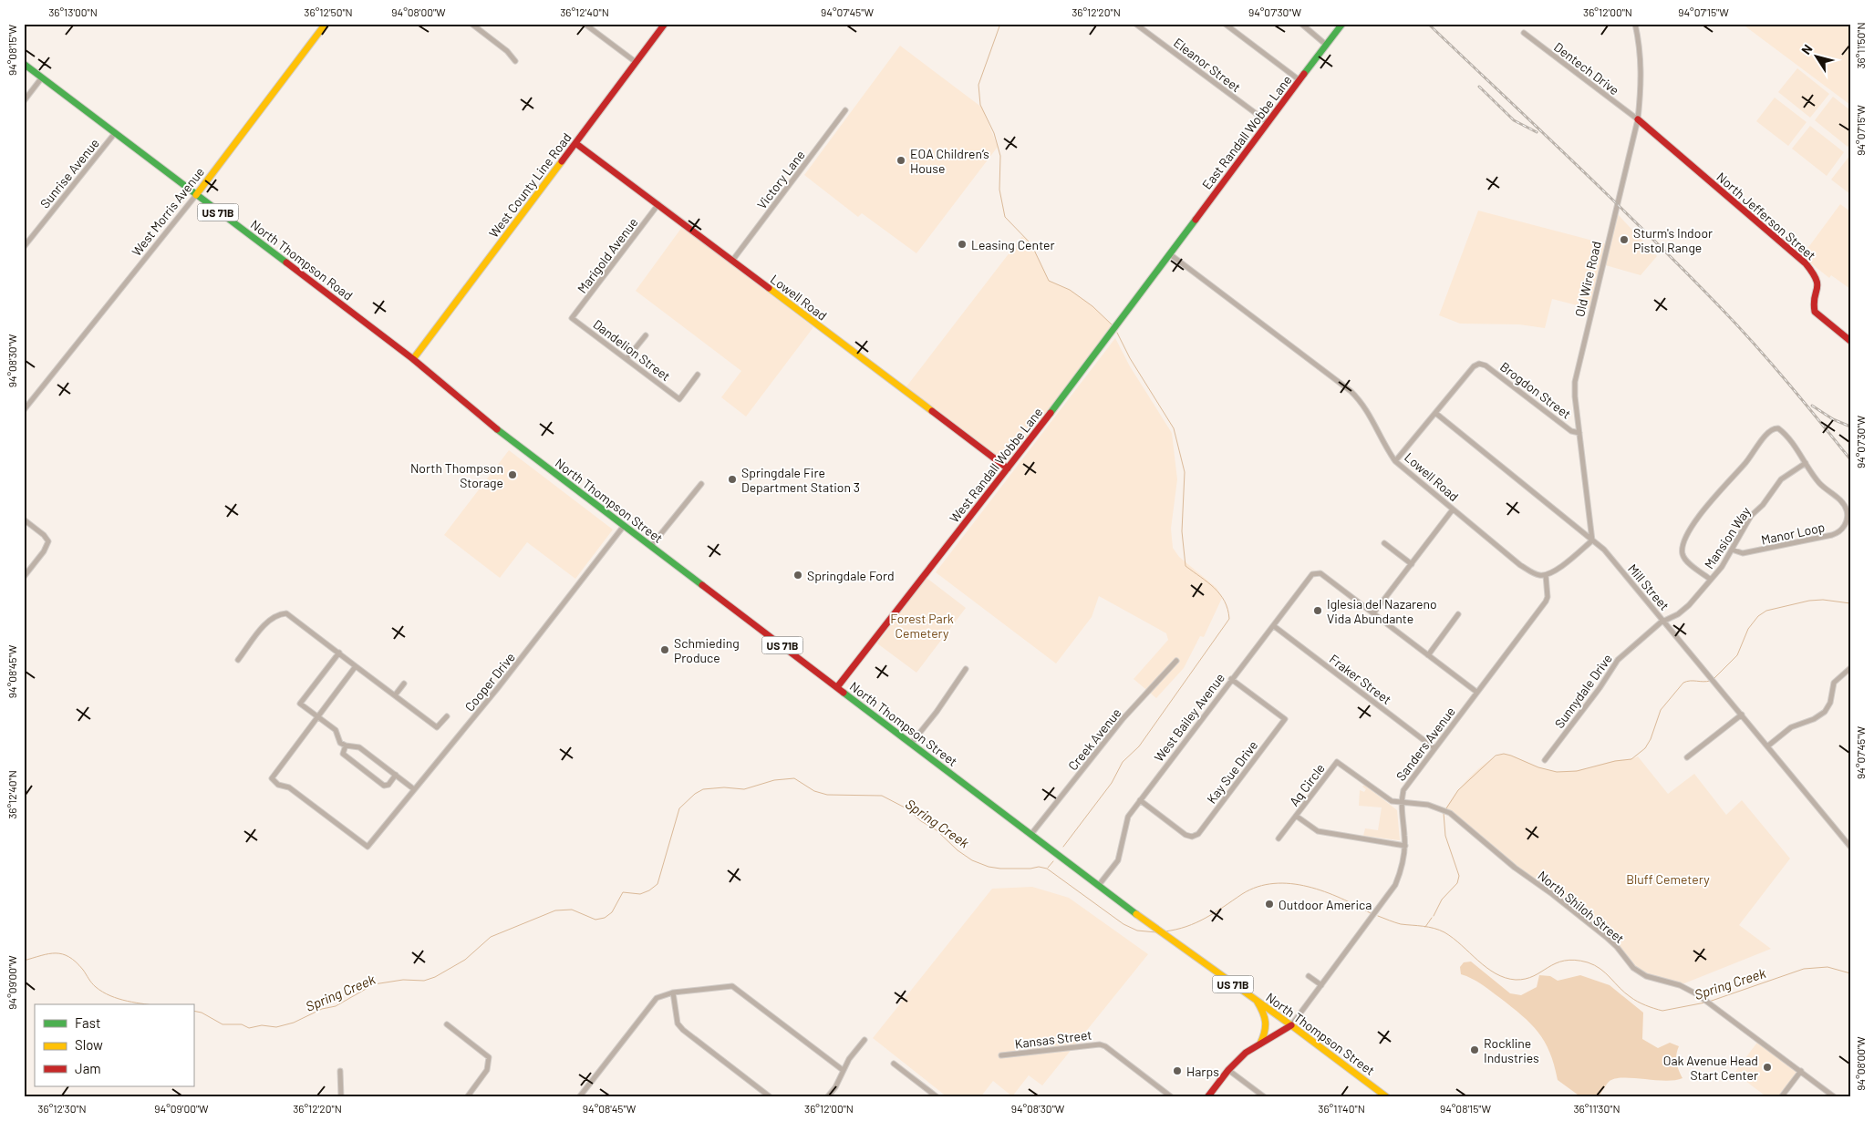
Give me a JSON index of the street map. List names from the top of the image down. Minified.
{"streets":{"street":["Eleanor Street","Dentech Drive","East Randall Wobbe Lane","Sunrise Avenue","Victory Lane","West County Line Road","West Morris Avenue","US 71B","North Jefferson Street","Marigold Avenue","North Thompson Road","Old Wire Road","Lowell Road","Dandelion Street","Brogdon Street","West Randall Wobbe Lane","North Thompson Street","Manor Loop","Mansion Way","Mill Street","Fraker Street","Cooper Drive","Sunnydale Drive","West Bailey Avenue","Creek Avenue","Sanders Avenue","Kay Sue Drive","Aq Circle","North Shiloh Street","Kansas Street"]},"crossings":[["Eleanor Street","East Randall Wobbe Lane"],["Dentech Drive","North Jefferson Street"],["Dentech Drive","Old Wire Road"],["East Randall Wobbe Lane","Lowell Road"],["East Randall Wobbe Lane","West Randall Wobbe Lane"],["Sunrise Avenue","North Thompson Road"],["Victory Lane","Lowell Road"],["West County Line Road","North Thompson Road"],["West County Line Road","Lowell Road"],["West County Line Road","North Thompson Street"],["West Morris Avenue","North Thompson Road"],["North Jefferson Street","Old Wire Road"],["Marigold Avenue","Lowell Road"],["Marigold Avenue","Dandelion Street"],["North Thompson Road","North Thompson Street"],["Old Wire Road","Brogdon Street"],["Old Wire Road","Mill Street"],["Lowell Road","West Randall Wobbe Lane"],["Lowell Road","Sanders Avenue"],["Brogdon Street","Mill Street"],["West Randall Wobbe Lane","North Thompson Street"],["North Thompson Street","Cooper Drive"],["North Thompson Street","West Bailey Avenue"],["North Thompson Street","Creek Avenue"],["North Thompson Street","Sanders Avenue"],["Manor Loop","Mansion Way"],["Mansion Way","Mill Street"],["Mansion Way","Sunnydale Drive"],["Mill Street","Sunnydale Drive"],["Fraker Street","West Bailey Avenue"],["Fraker Street","Sanders Avenue"],["West Bailey Avenue","Kay Sue Drive"],["Sanders Avenue","Aq Circle"],["Sanders Avenue","North Shiloh Street"],["Aq Circle","North Shiloh Street"]],"water":["Spring Creek"],"parks":["Forest Park Cemetery","Bluff Cemetery"],"places":["EOA Children’s House","Sturm's Indoor Pistol Range","Leasing Center","North Thompson Storage","Springdale Fire Department Station 3","Springdale Ford","Iglesia del Nazareno Vida Abundante","Schmieding Produce","Outdoor America","Rockline Industries","Oak Avenue Head Start Center","Harps"],"legend":["Fast","Slow","Jam"],"north":"top left","coordinates":["36°13'00\"N","36°12'50\"N","94°08'00\"W","36°12'40\"N","94°07'45\"W","36°12'20\"N","94°07'30\"W","36°12'00\"N","94°07'15\"W","36°11'50\"N","94°08'15\"W","94°08'30\"W","94°08'45\"W","94°09'00\"W","36°12'30\"N","36°11'40\"N","36°11'30\"N"]}
